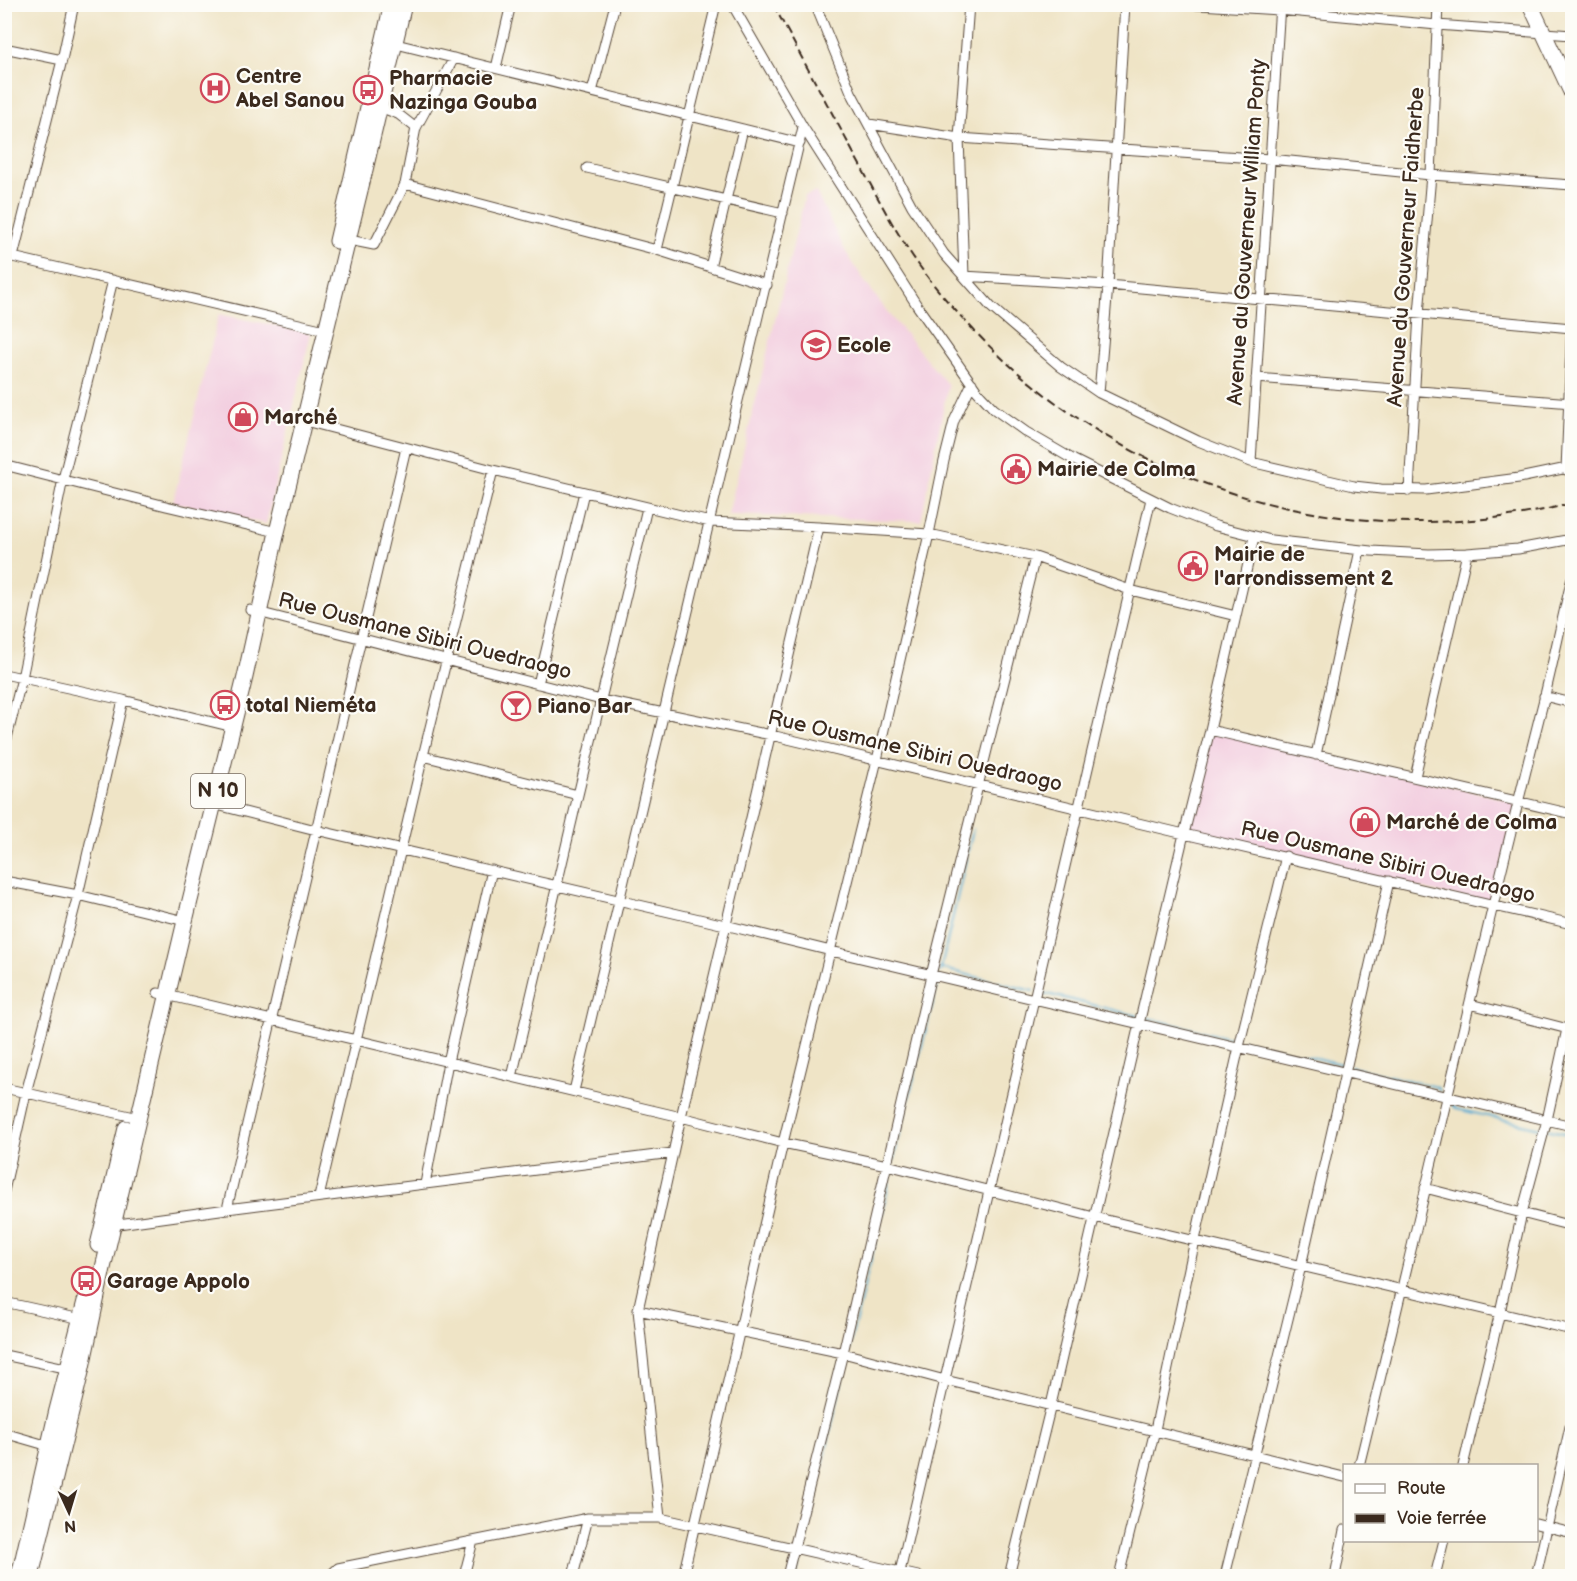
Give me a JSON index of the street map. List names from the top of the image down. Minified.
{"streets":{"main road":["N 10"],"street":["Avenue du Gouverneur William Ponty","Avenue du Gouverneur Faidherbe","Rue Ousmane Sibiri Ouedraogo"]},"crossings":[["Rue Ousmane Sibiri Ouedraogo","N 10"]],"places":{"hospital":["Centre Abel Sanou"],"bus stop":["Pharmacie Nazinga Gouba","total Nieméta","Garage Appolo"],"school or university":["Ecole"],"shop":["Marché","Marché de Colma"],"public building":["Mairie de Colma","Mairie de l'arrondissement 2"],"bar":["Piano Bar"]},"legend":["Route","Voie ferrée"],"north":"bottom"}
